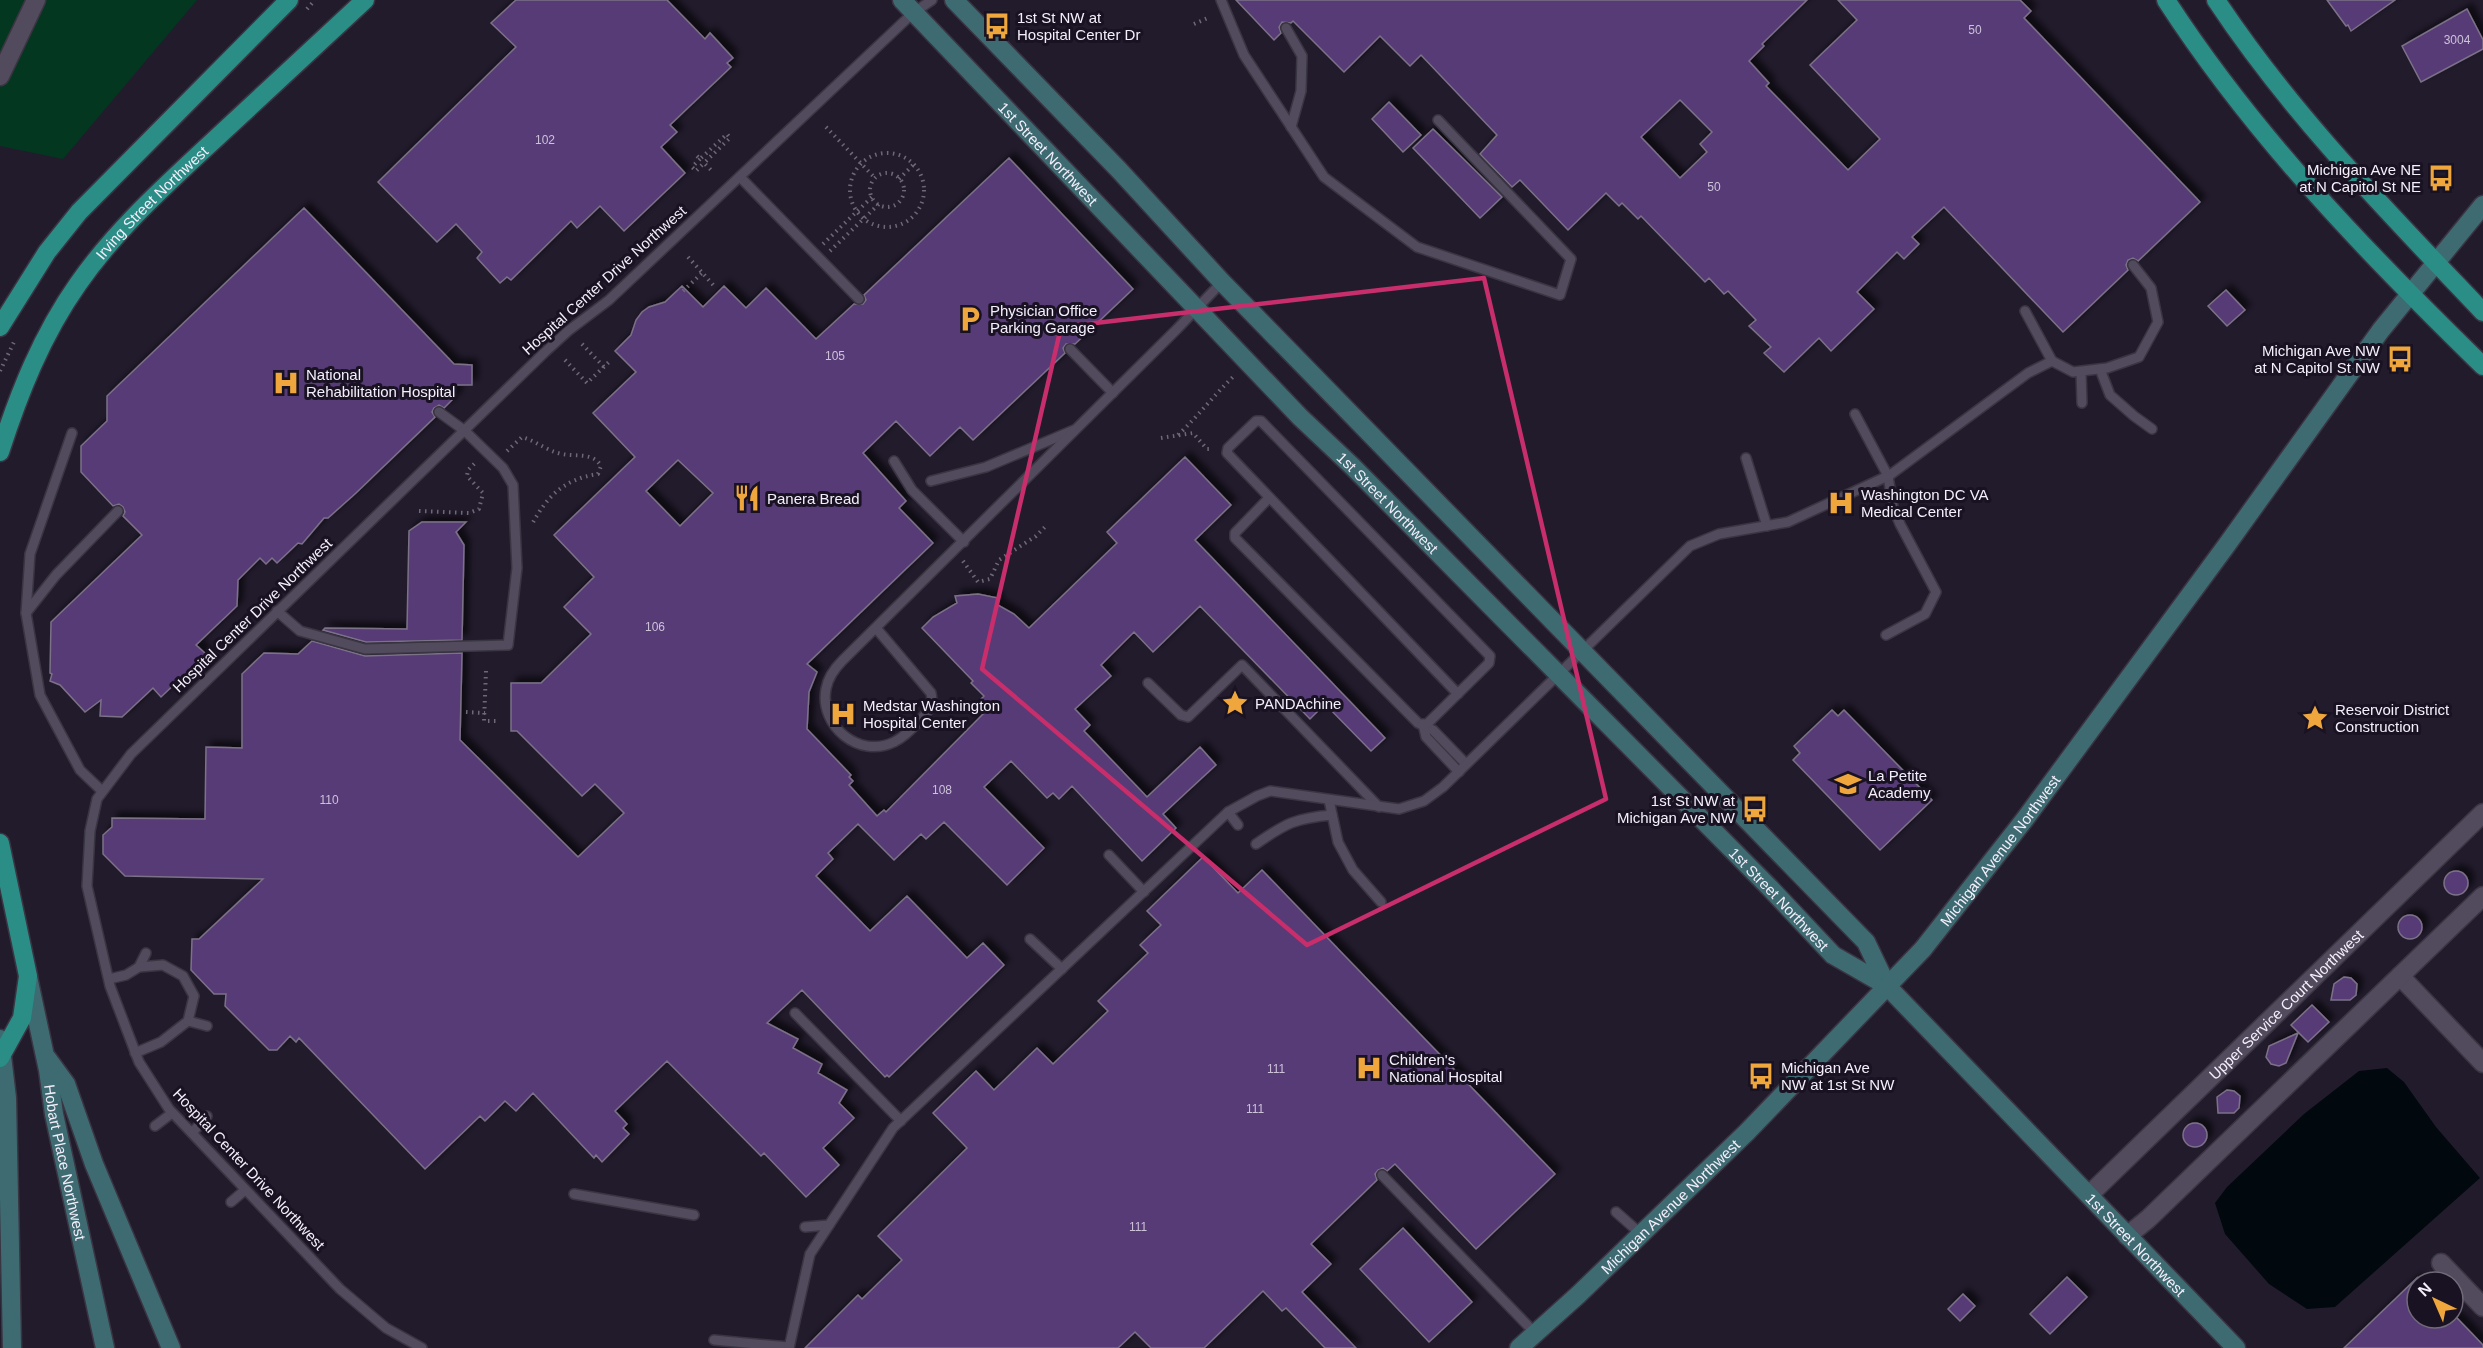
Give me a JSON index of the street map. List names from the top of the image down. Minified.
{"streets":{"main road":["Irving Street Northwest"],"street":["1st Street Northwest","Michigan Avenue Northwest","Upper Service Court Northwest","Hobart Place Northwest"],"lane":["Hospital Center Drive Northwest"]},"crossings":[["1st Street Northwest","Hospital Center Drive Northwest"],["1st Street Northwest","Michigan Avenue Northwest"],["1st Street Northwest","Upper Service Court Northwest"]],"places":{"bus stop":["1st St NW at Hospital Center Dr","Michigan Ave NE at N Capitol St NE","Michigan Ave NW at N Capitol St NW","1st St NW at Michigan Ave NW","Michigan Ave NW at 1st St NW"],"parking":["Physician Office Parking Garage"],"hospital":["National Rehabilitation Hospital","Washington DC VA Medical Center","Medstar Washington Hospital Center","Children's National Hospital"],"restaurant":["Panera Bread"],"place":["PANDAchine","Reservoir District Construction"],"school or university":["La Petite Academy"]},"house_numbers":["50","3004","102","50","105","106","108","110","111","111","111"],"north":"top left"}
